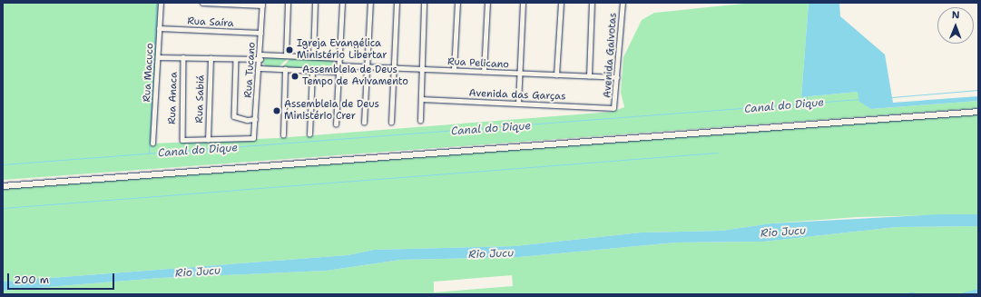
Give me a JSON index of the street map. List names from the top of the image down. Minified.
{"streets":{"street":["Rua Saíra","Avenida Gaivotas","Rua Pelicano","Rua Tucano","Rua Macuco","Avenida das Garças","Rua Anaca","Rua Sabiá"]},"crossings":[["Rua Saíra","Rua Tucano"],["Rua Saíra","Rua Macuco"],["Avenida Gaivotas","Rua Pelicano"],["Avenida Gaivotas","Avenida das Garças"],["Rua Tucano","Rua Anaca"],["Rua Tucano","Rua Sabiá"],["Rua Anaca","Rua Sabiá"]],"water":["Canal do Dique","Rio Jucu"],"places":["Igreja Evangélica Ministério Libertar","Assembleia de Deus Tempo de Avivamento","Assembleia de Deus Ministério Crer"],"scale_bar":"200 m","north":"top"}
